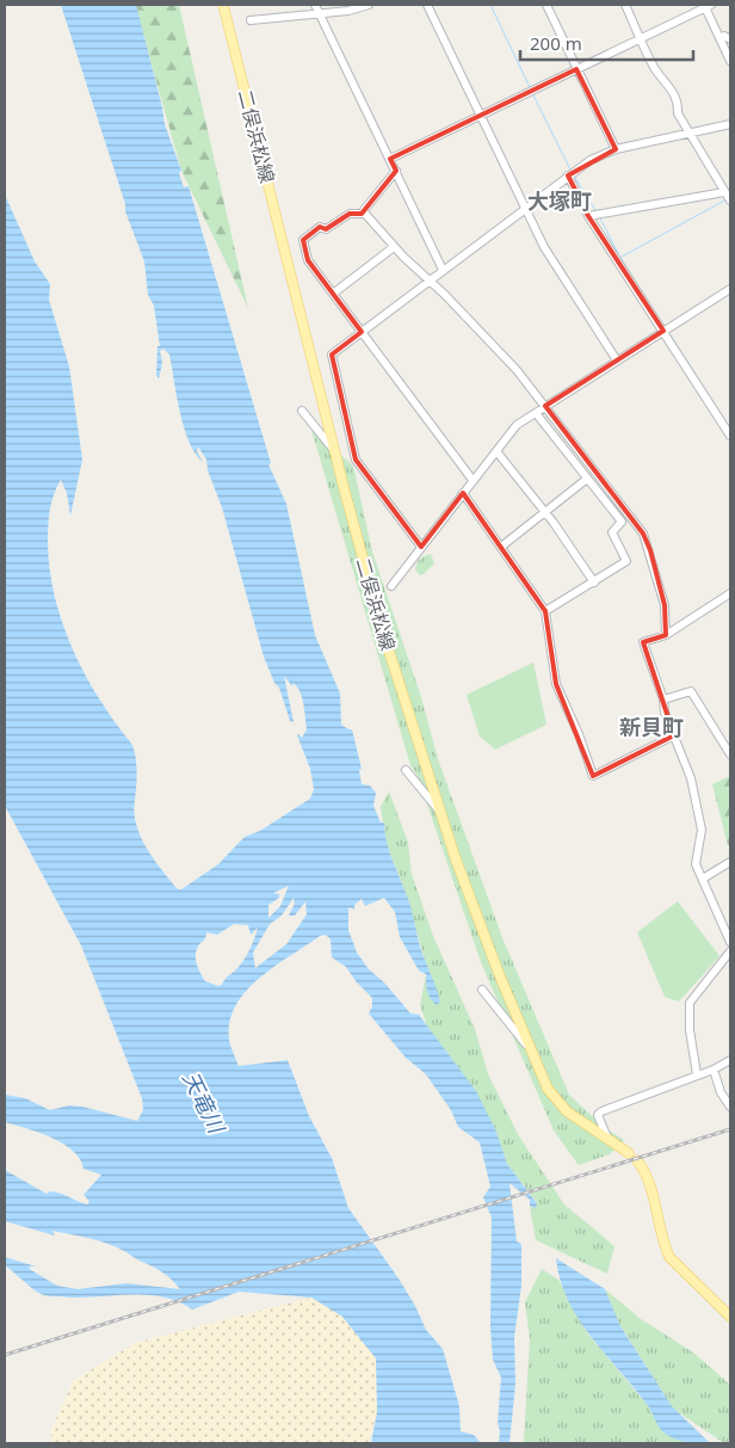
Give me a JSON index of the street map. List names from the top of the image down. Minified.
{"streets":{"main road":["二俣浜松線"]},"districts":["大塚町","新貝町"],"water":["天竜川"],"scale_bar":"200 m"}
